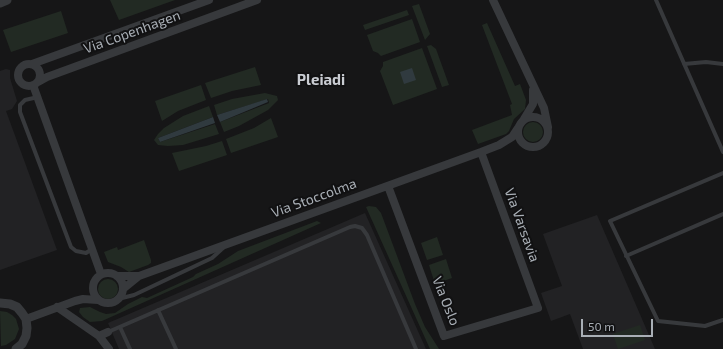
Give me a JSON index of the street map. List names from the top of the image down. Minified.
{"streets":{"street":["Via Copenhagen","Via Stoccolma","Via Varsavia","Via Oslo"]},"crossings":[["Via Stoccolma","Via Varsavia"],["Via Stoccolma","Via Oslo"],["Via Varsavia","Via Oslo"]],"districts":["Pleiadi"],"scale_bar":"50 m"}
